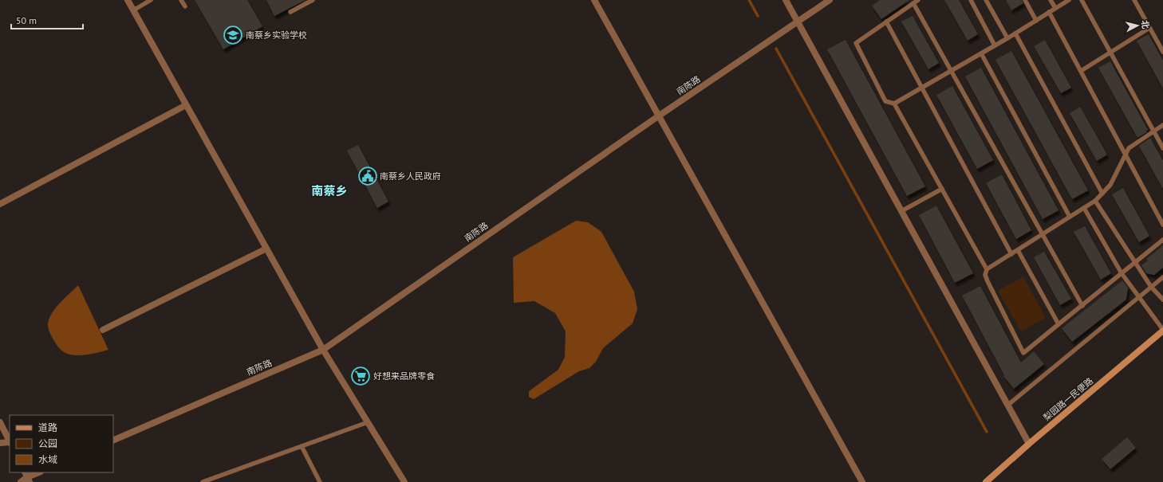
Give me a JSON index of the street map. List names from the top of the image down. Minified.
{"streets":{"main road":["梨园路一民便路"],"street":["南陈路"]},"districts":["南蔡乡"],"places":{"school or university":["南蔡乡实验学校"],"public building":["南蔡乡人民政府"],"supermarket":["好想来品牌零食"]},"legend":["道路","公园","水域"],"scale_bar":"50 m","north":"right"}
